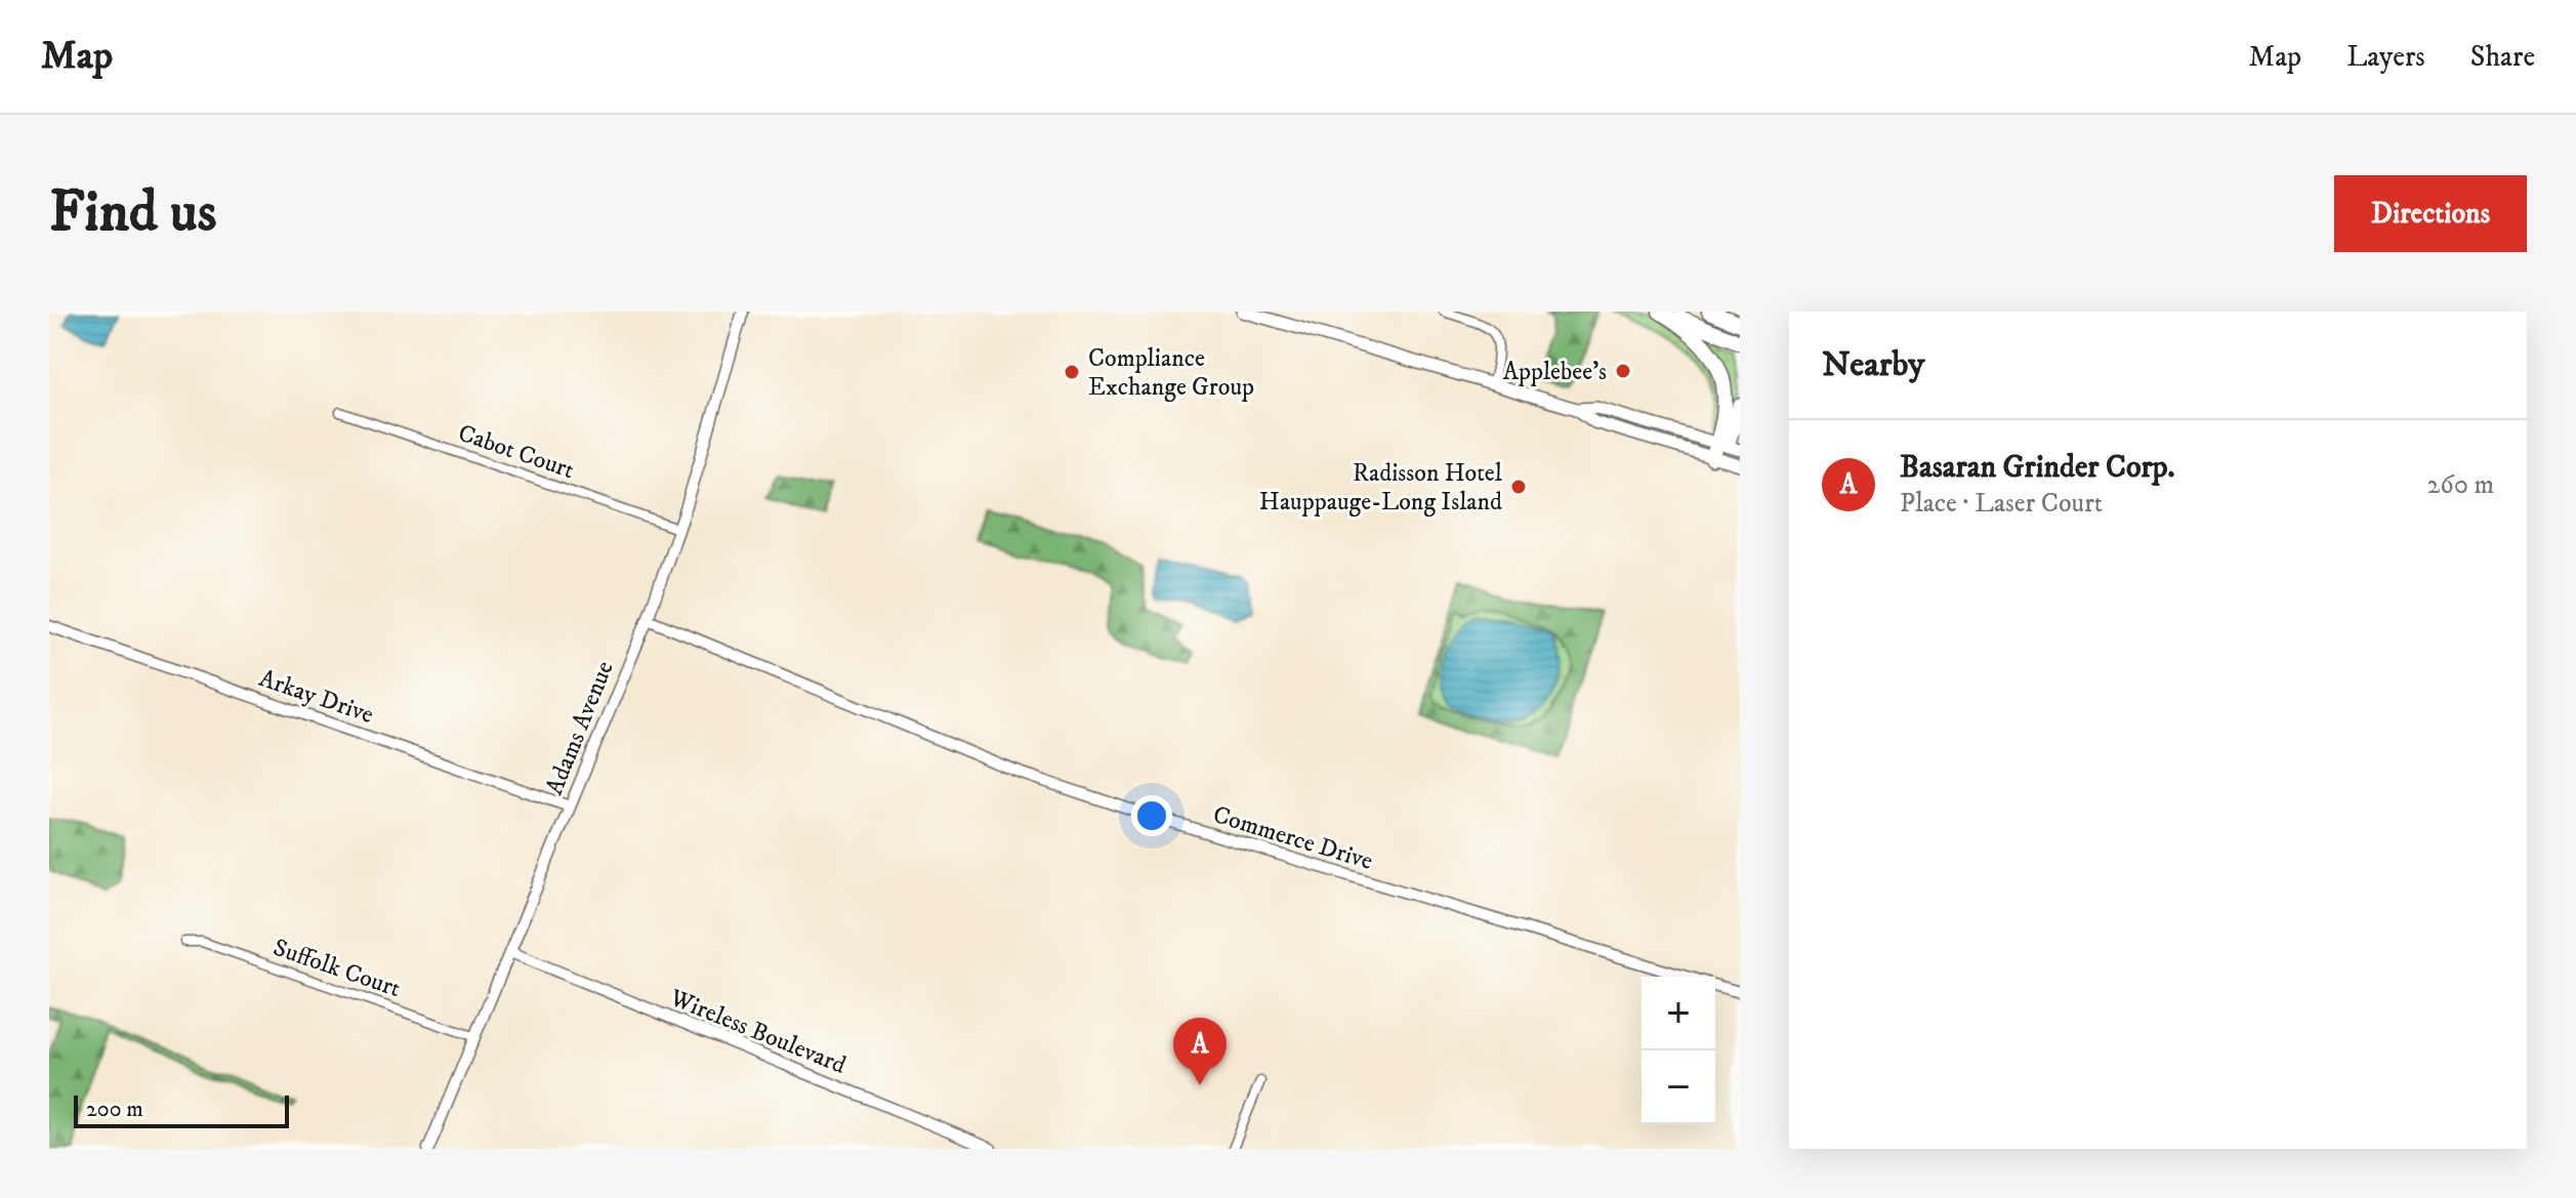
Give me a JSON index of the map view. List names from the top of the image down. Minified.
{"streets":{"street":["Cabot Court","Arkay Drive","Adams Avenue","Commerce Drive","Suffolk Court","Wireless Boulevard"]},"crossings":[["Cabot Court","Adams Avenue"],["Arkay Drive","Adams Avenue"],["Adams Avenue","Commerce Drive"],["Adams Avenue","Suffolk Court"],["Adams Avenue","Wireless Boulevard"]],"places":["Applebee's","Compliance Exchange Group","Radisson Hotel Hauppauge-Long Island"],"scale_bar":"200 m","page":{"header":"Map","nav":["Map","Layers","Share"],"buttons":"Directions","title":"Find us","heading":"Nearby","list":[{"mark":"A","name":"Basaran Grinder Corp.","note":"Place · Laser Court","value":"260 m"}],"map_buttons":["+","−"],"pins":"A","scale":"200 m"}}
